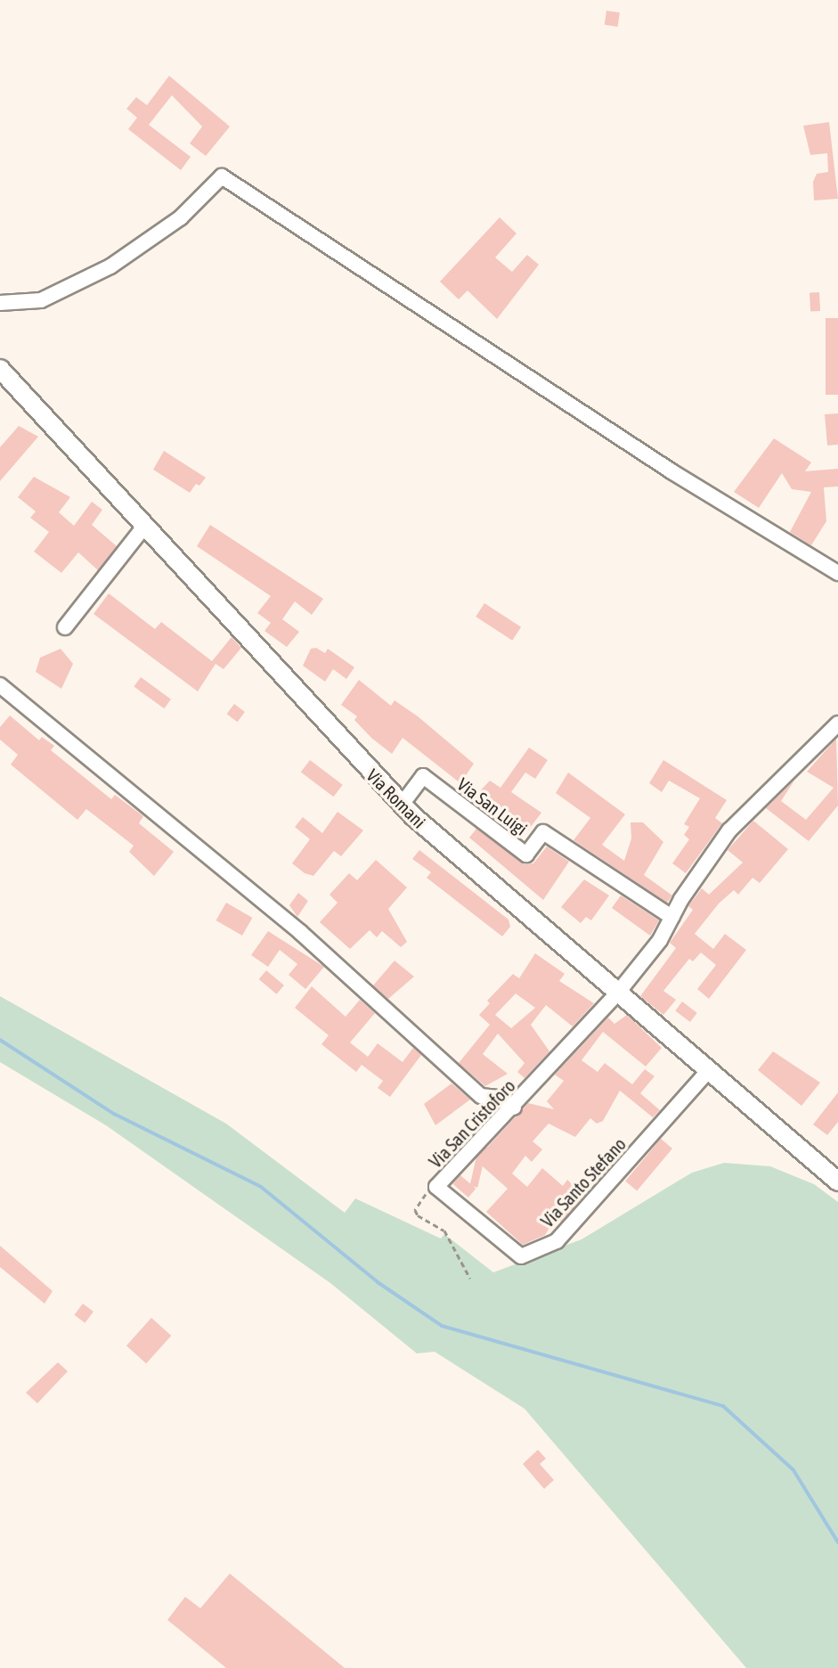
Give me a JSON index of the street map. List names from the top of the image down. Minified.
{"streets":{"street":["Via Romani","Via San Luigi","Via San Cristoforo","Via Santo Stefano"]},"crossings":[["Via Romani","Via San Luigi"],["Via Romani","Via San Cristoforo"],["Via Romani","Via Santo Stefano"],["Via San Luigi","Via San Cristoforo"],["Via San Cristoforo","Via Santo Stefano"]]}
